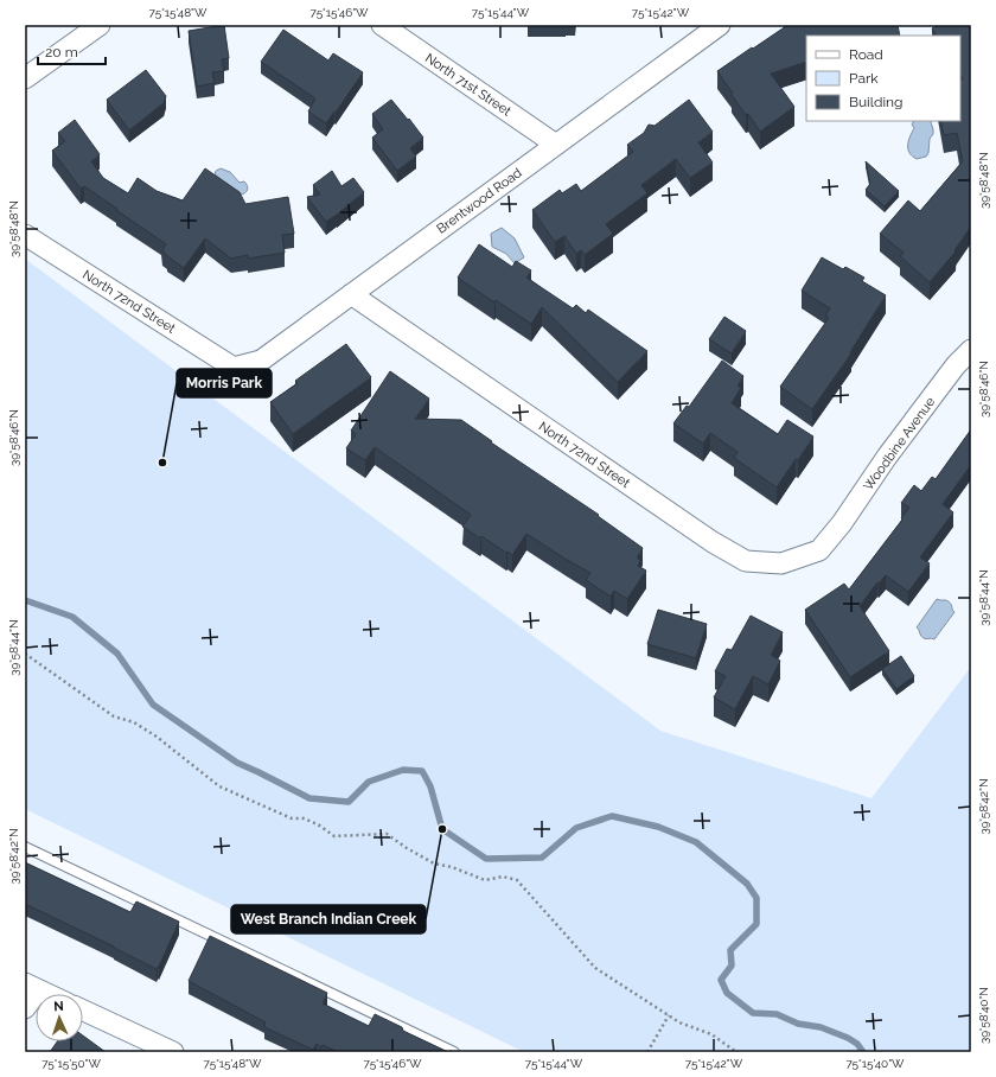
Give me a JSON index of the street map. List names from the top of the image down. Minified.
{"streets":{"street":["North 71st Street","Brentwood Road","North 72nd Street","Woodbine Avenue"]},"crossings":[["North 71st Street","Brentwood Road"],["Brentwood Road","North 72nd Street"],["North 72nd Street","Woodbine Avenue"]],"places":["Morris Park","West Branch Indian Creek"],"legend":["Road","Park","Building"],"scale_bar":"20 m","north":"top","coordinates":["75°15'48\"W","75°15'46\"W","75°15'44\"W","75°15'42\"W","39°58'48\"N","39°58'46\"N","39°58'44\"N","39°58'42\"N","39°58'40\"N","75°15'50\"W","75°15'40\"W"]}
